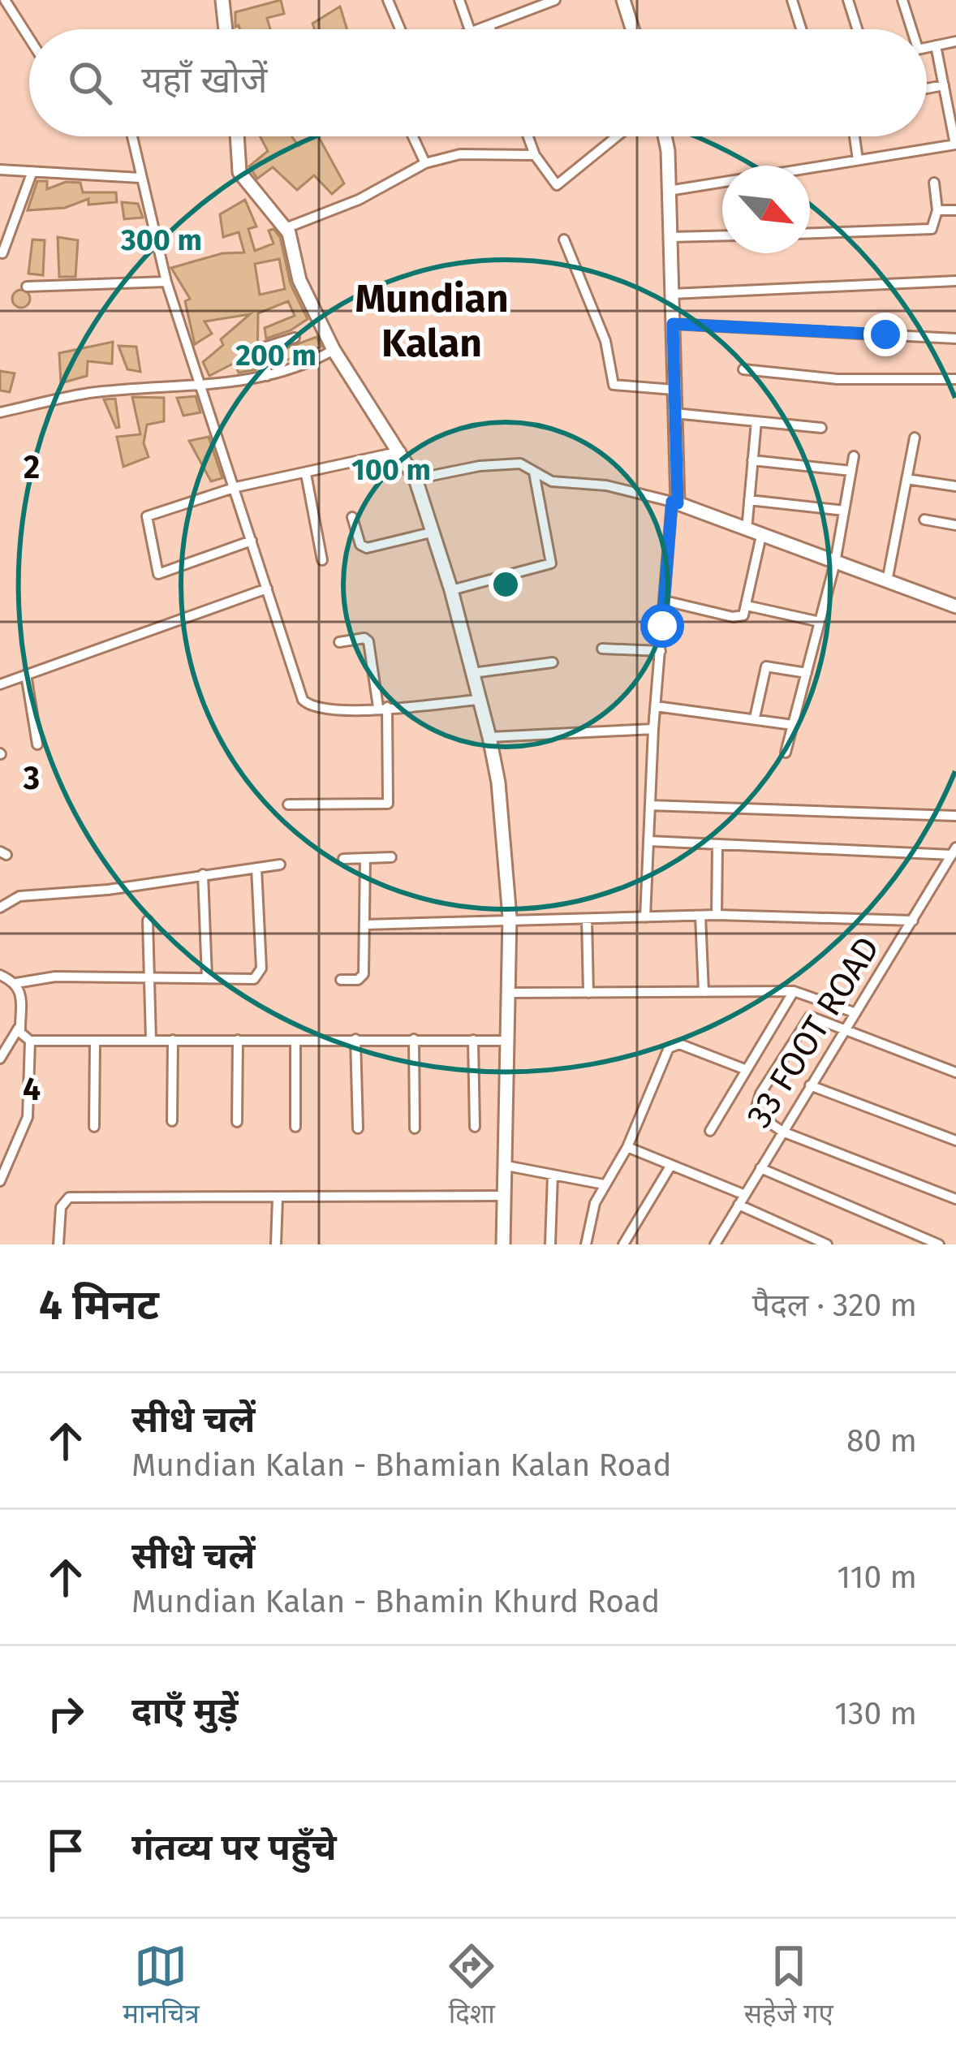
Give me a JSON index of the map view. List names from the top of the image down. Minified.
{"streets":{"street":["33 FOOT ROAD"]},"districts":["Mundian Kalan"],"north":"bottom right","page":{"search":"यहाँ खोजें","heading":["4 मिनट","पैदल · 320 m"],"list":[["सीधे चलें","Mundian Kalan - Bhamian Kalan Road","80 m"],["सीधे चलें","Mundian Kalan - Bhamin Khurd Road","110 m"],["दाएँ मुड़ें","130 m"],"गंतव्य पर पहुँचे"],"nav":["मानचित्र","दिशा","सहेजे गए"]},"grid":{"rows":["2","3","4"]},"rings":["300 m","200 m","100 m"]}
